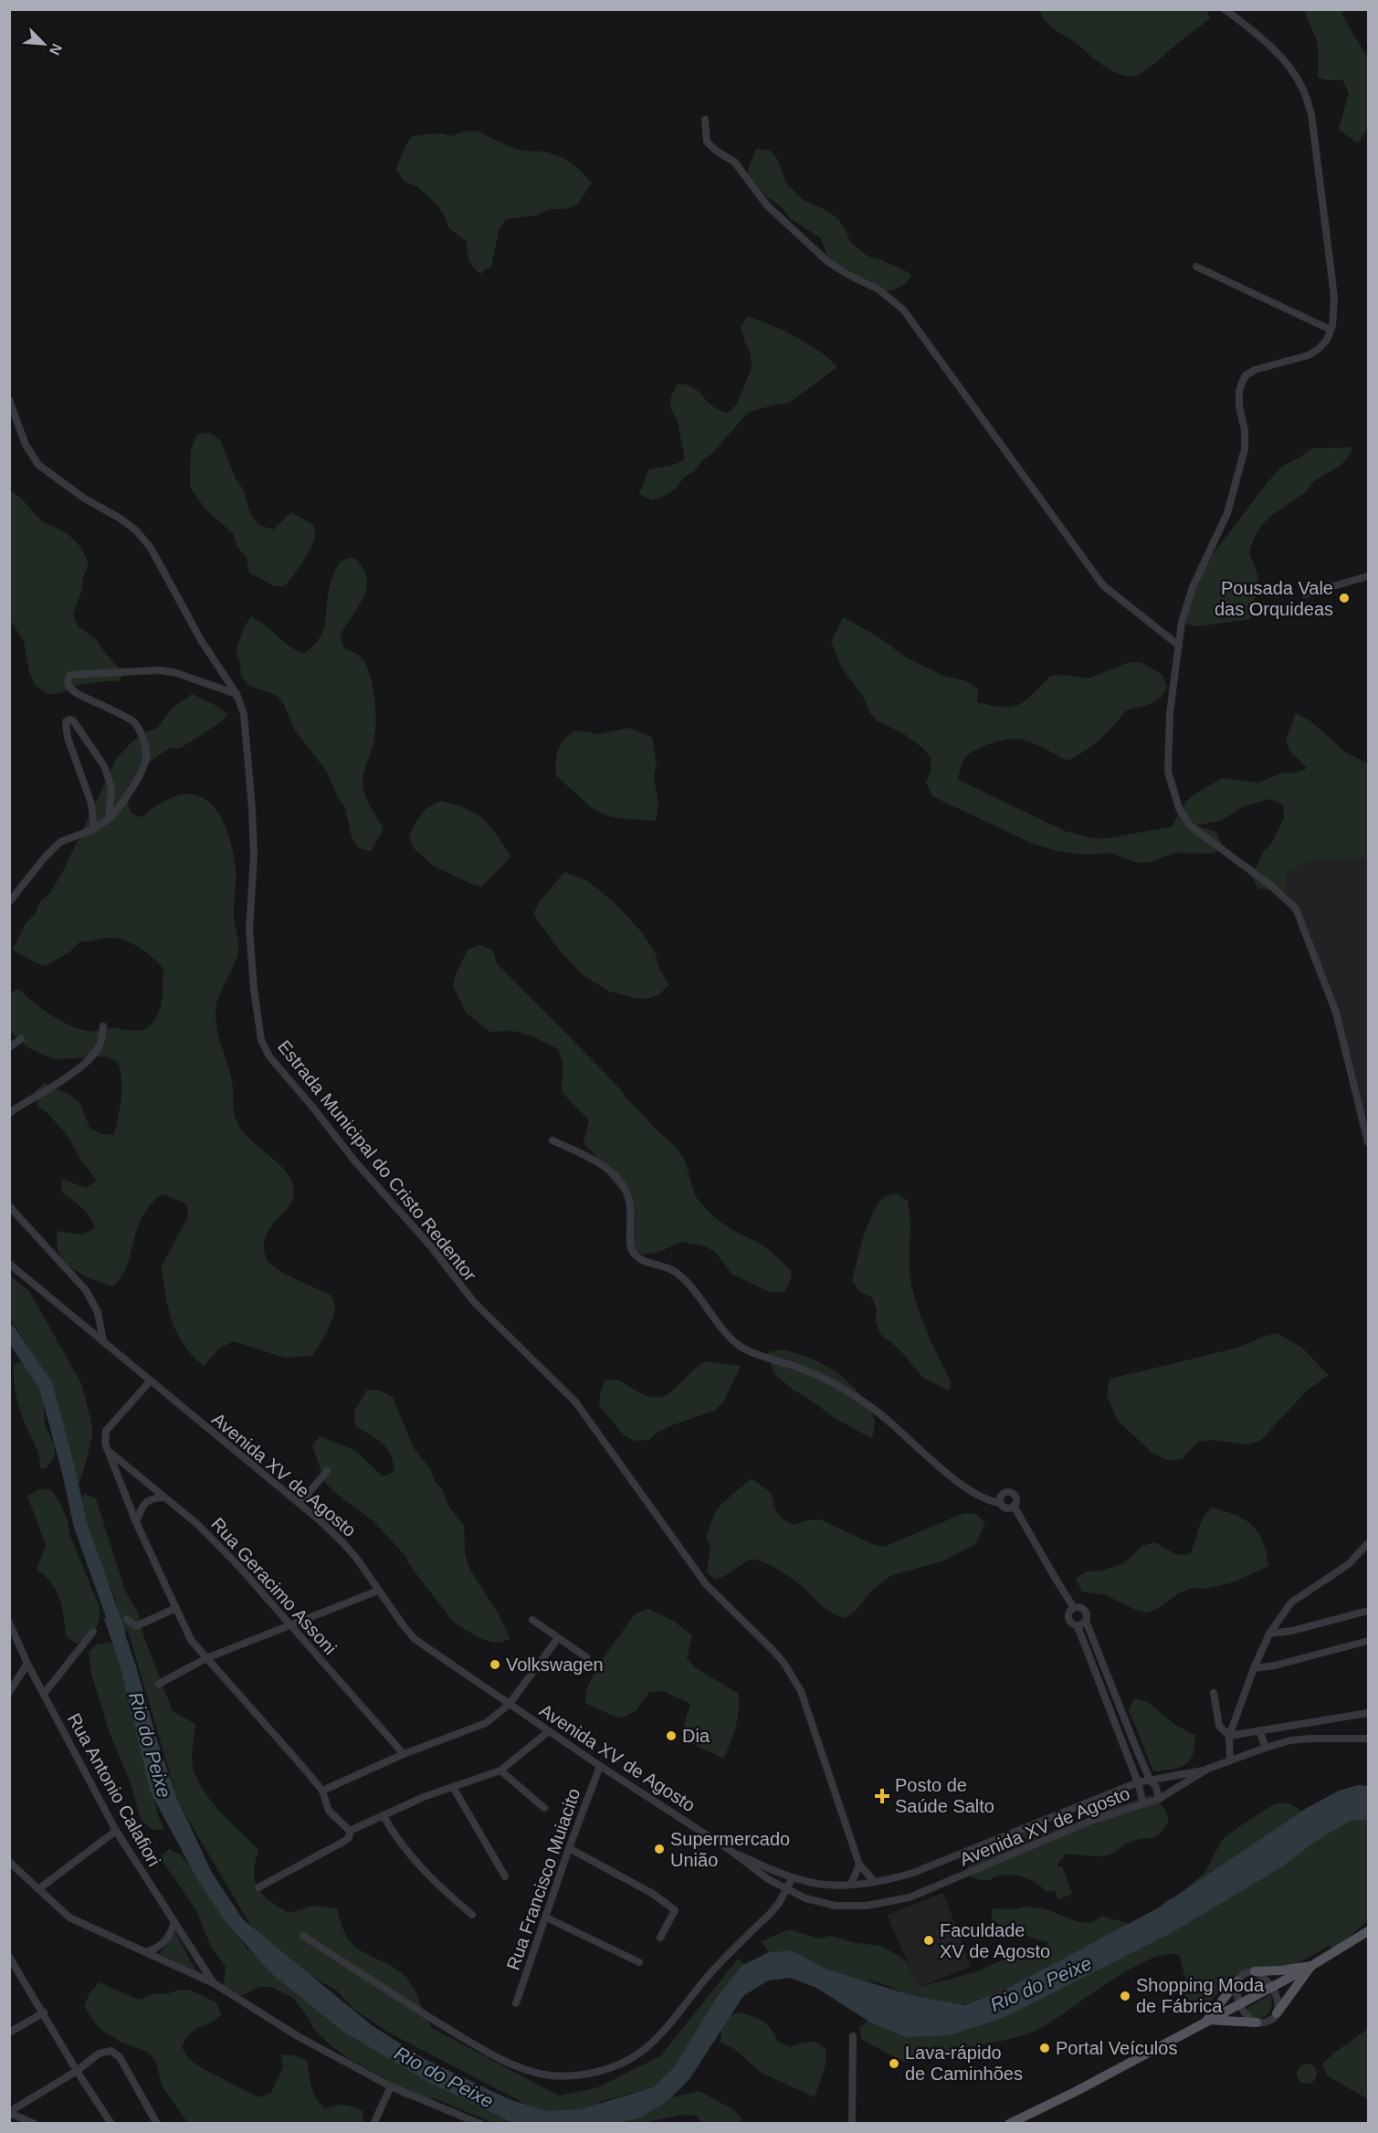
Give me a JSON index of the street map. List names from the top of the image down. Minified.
{"streets":{"street":["Estrada Municipal do Cristo Redentor","Avenida XV de Agosto","Rua Geracimo Assoni","Rua Antonio Calafiori","Rua Francisco Muiacito"]},"crossings":[["Avenida XV de Agosto","Rua Francisco Muiacito"]],"water":["Rio do Peixe"],"places":{"other":["Pousada Vale das Orquideas","Volkswagen","Dia","Supermercado União","Faculdade XV de Agosto","Shopping Moda de Fábrica","Portal Veículos","Lava-rápido de Caminhões"],"health":["Posto de Saúde Salto"]},"north":"bottom right"}
